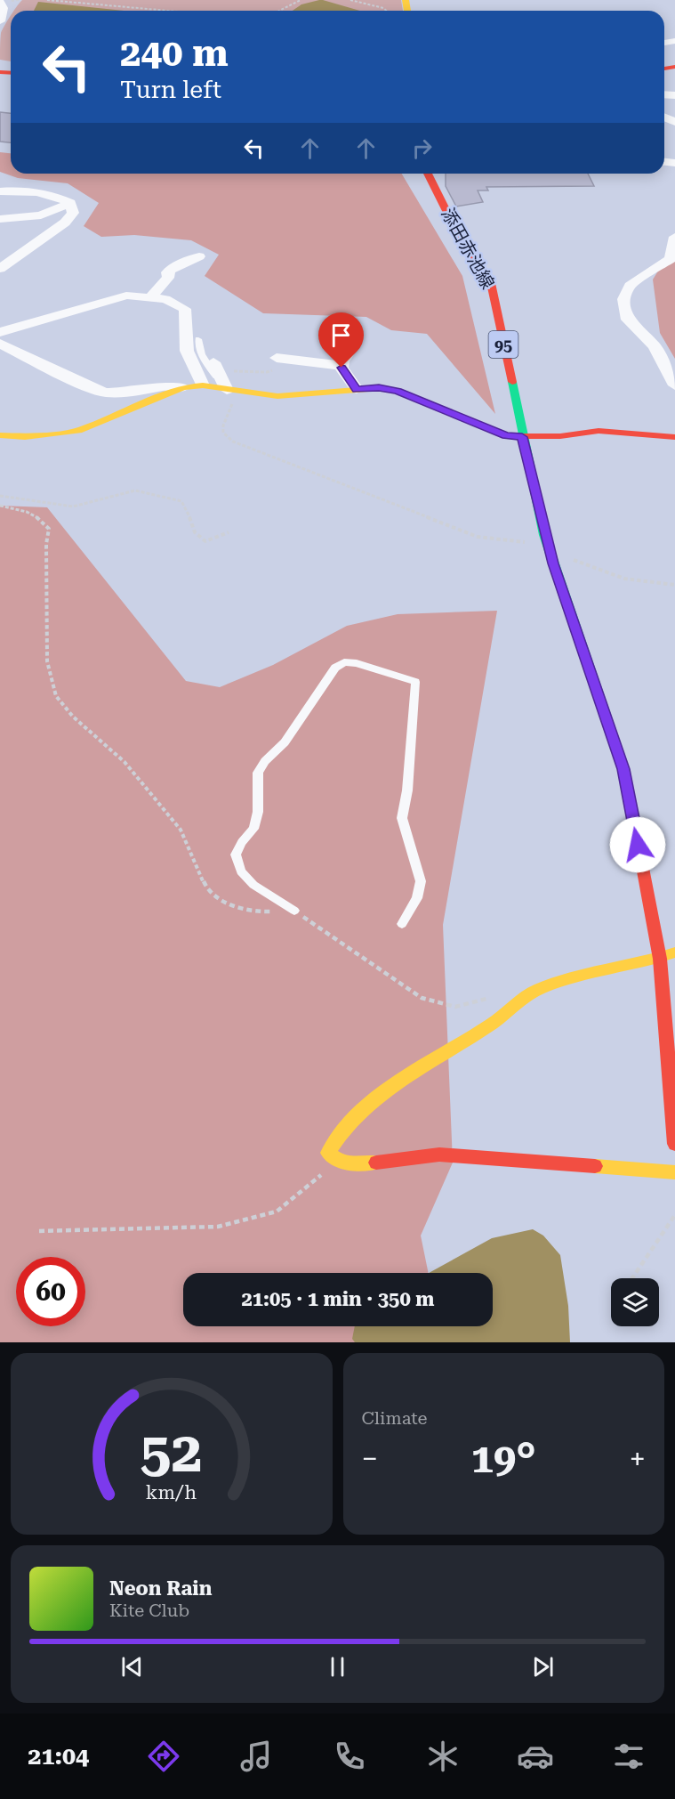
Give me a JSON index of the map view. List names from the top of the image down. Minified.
{"streets":{"main road":["添田赤池線","95"]},"page":{"turn":["240 m","Turn left"],"limit":"60","trip":"21:05 · 1 min · 350 m","tile":"Climate","heat":["−","19°","+"],"song":["Neon Rain","Kite Club"],"tabs":"21:04","gauge":["52","km/h"]}}
